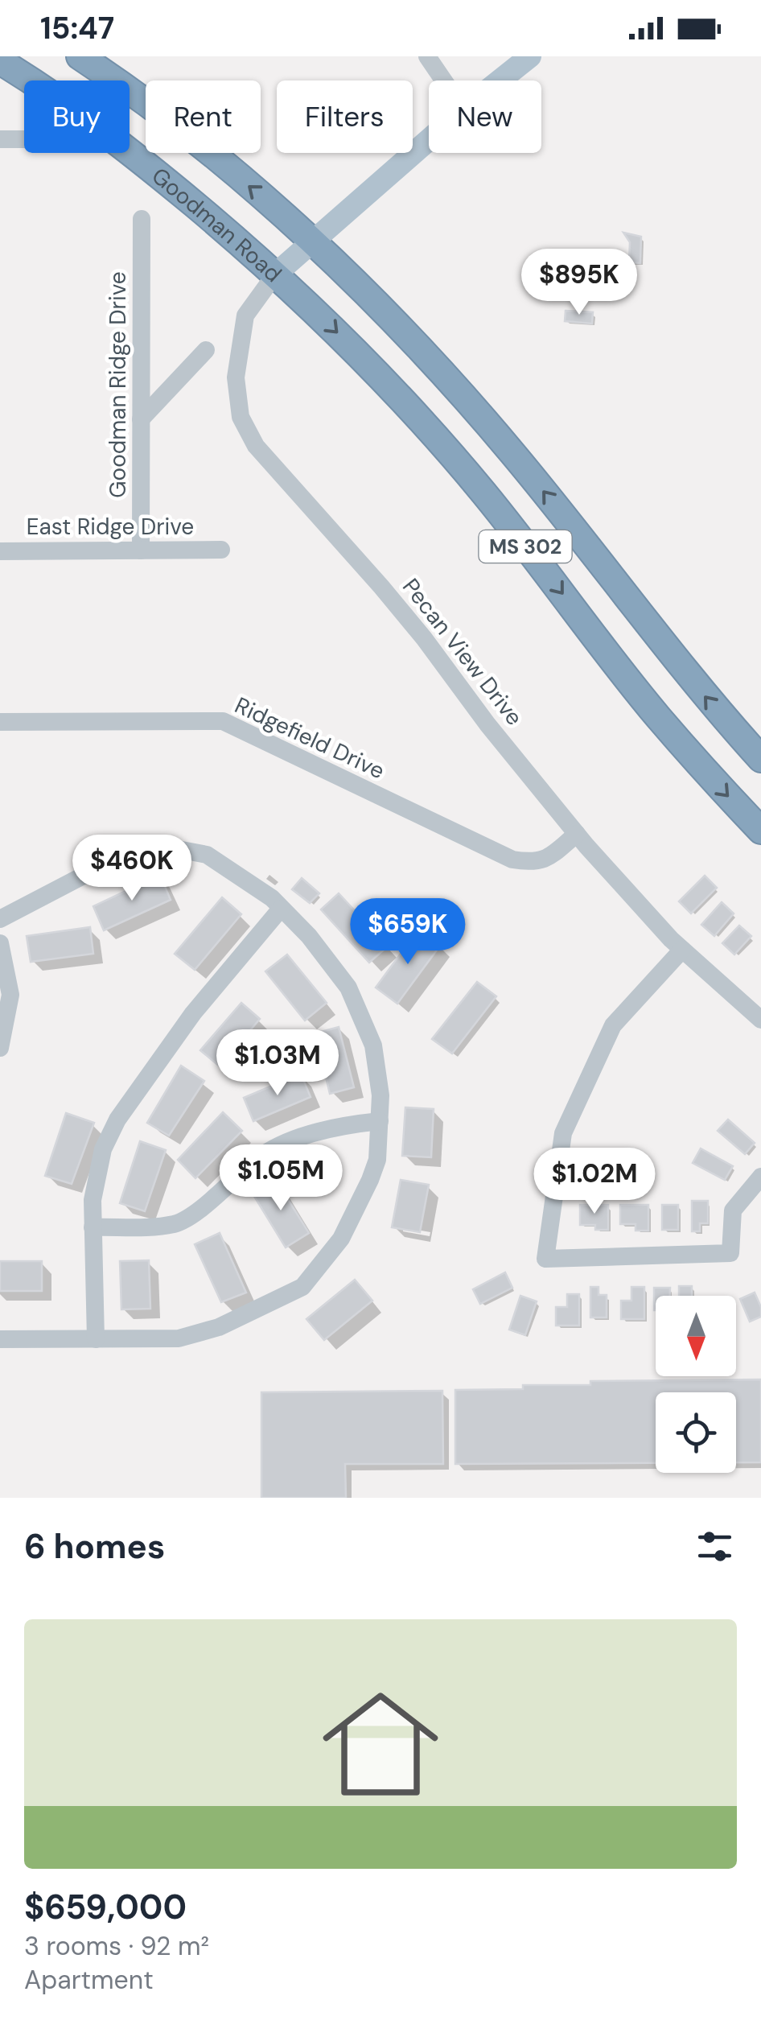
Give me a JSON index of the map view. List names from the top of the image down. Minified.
{"streets":{"highway":["Goodman Road","MS 302"],"street":["Goodman Ridge Drive","East Ridge Drive","Pecan View Drive","Ridgefield Drive"]},"crossings":[["Goodman Road","MS 302"],["Goodman Road","Pecan View Drive"],["Goodman Ridge Drive","East Ridge Drive"],["MS 302","Pecan View Drive"],["Pecan View Drive","Ridgefield Drive"]],"north":"bottom","page":{"status":"15:47","chip":["Buy","Rent","Filters","New"],"price":["$895K","$460K","$659K","$1.03M","$1.05M","$1.02M"],"heading":"6 homes","list":[{"name":"$659,000","note":"3 rooms · 92 m² · Apartment"}]}}
